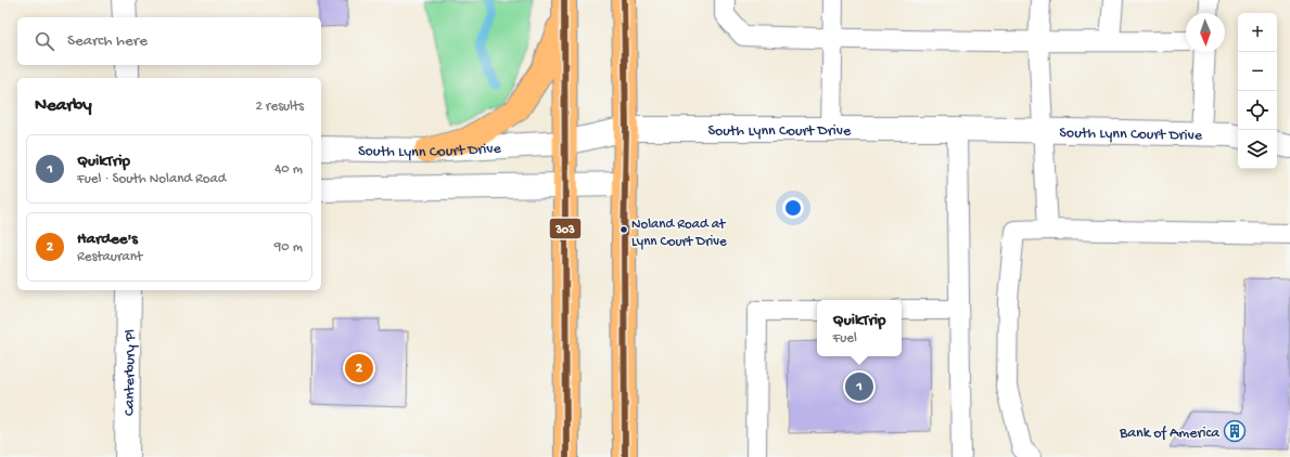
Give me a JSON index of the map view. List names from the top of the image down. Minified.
{"streets":{"street":["South Lynn Court Drive","Canterbury Pl"]},"places":{"other":["Noland Road at Lynn Court Drive"],"building":["Bank of America"]},"lines":["transit line 303"],"north":"bottom","page":{"map_buttons":["+","−"],"search":"Search here","heading":["Nearby","2 results"],"list":[{"mark":"1","name":"QuikTrip","note":"Fuel · South Noland Road","value":"40 m"},{"mark":"2","name":"Hardee's","note":"Restaurant","value":"90 m"}],"popup":["QuikTrip","Fuel"],"pins":["2","1"]}}
